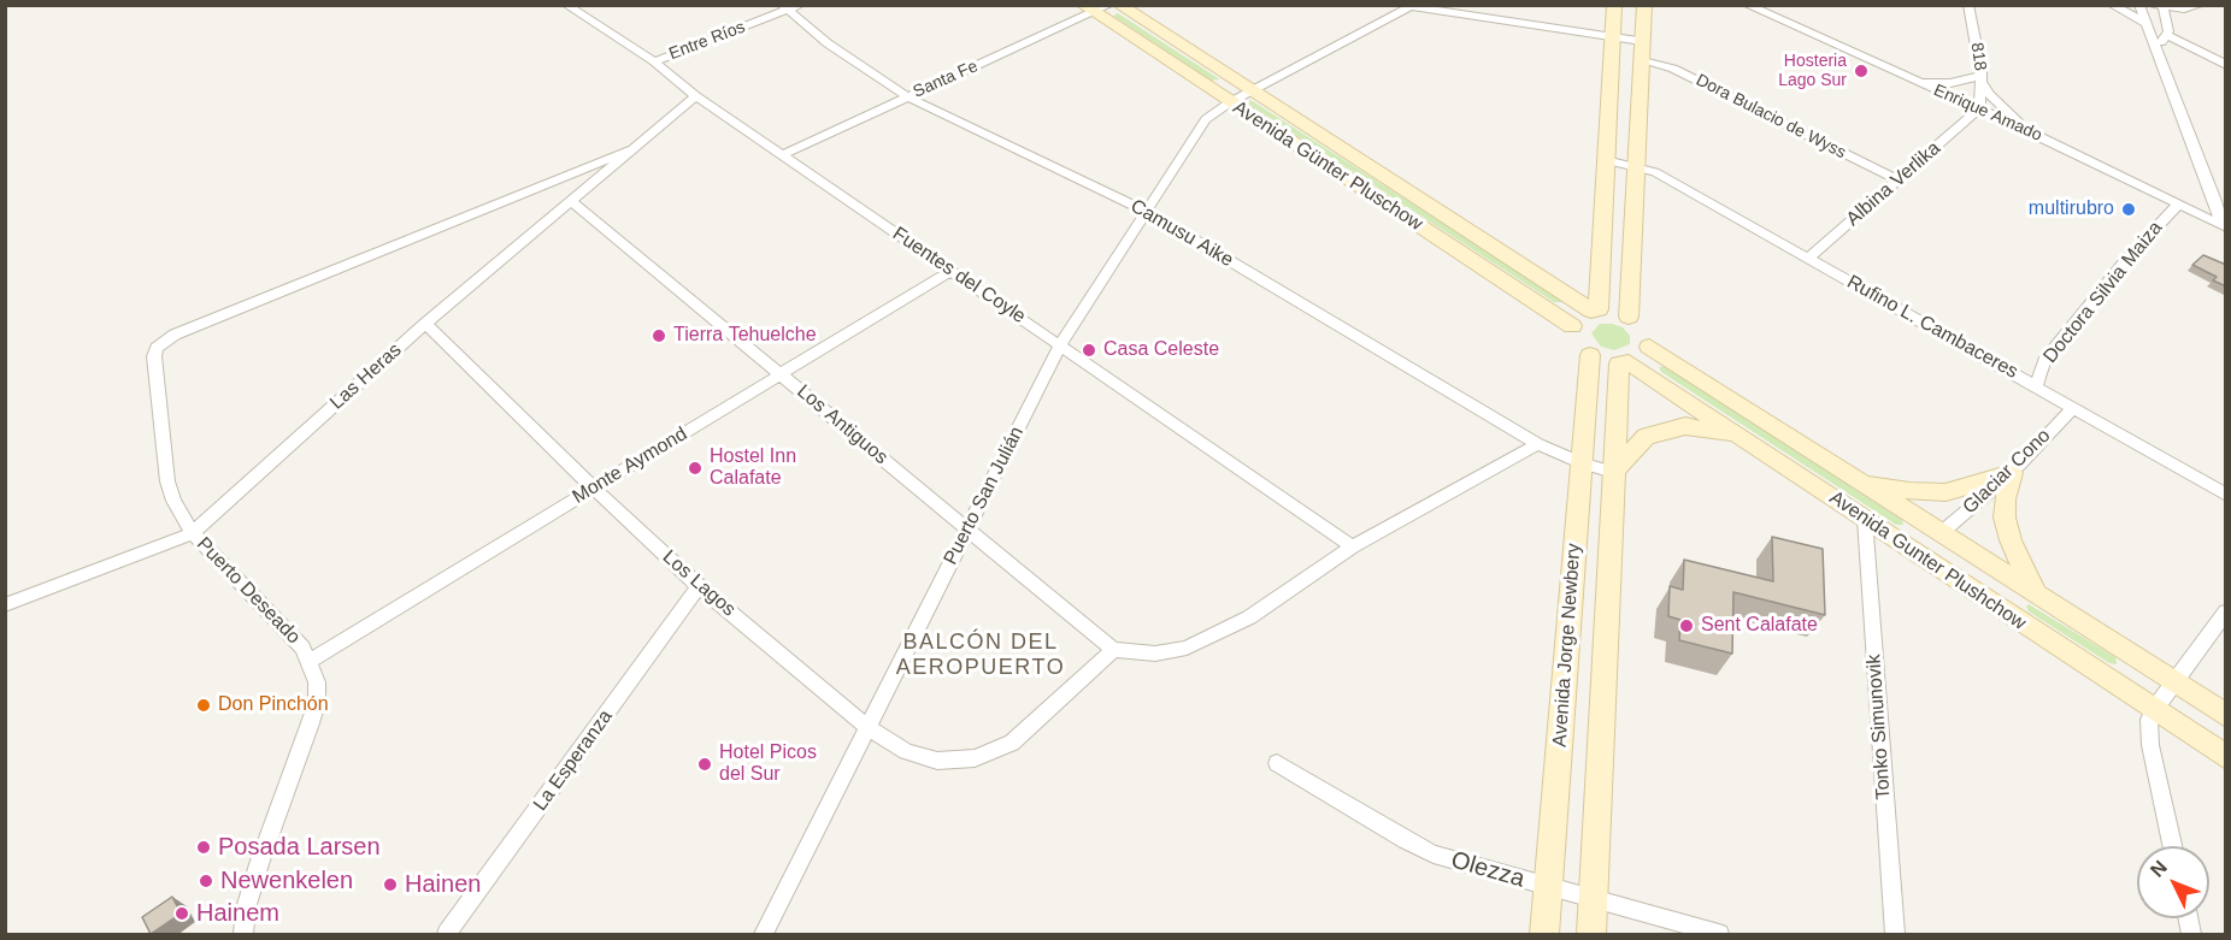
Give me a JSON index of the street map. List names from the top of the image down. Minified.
{"streets":{"street":["Entre Ríos","818","Santa Fe","Enrique Amado","Dora Bulacio de Wyss","Avenida Günter Pluschow","Albina Verlika","Camusu Aike","Fuentes del Coyle","Doctora Silvia Maiza","Rufino L. Cambaceres","Las Heras","Los Antiguos","Monte Aymond","Glaciar Cono","Puerto San Julián","Avenida Gunter Plushchow","Los Lagos","Puerto Deseado","Avenida Jorge Newbery","Tonko Simunovik","La Esperanza","Olezza"]},"crossings":[["Entre Ríos","Camusu Aike"],["Entre Ríos","Fuentes del Coyle"],["818","Enrique Amado"],["818","Albina Verlika"],["Santa Fe","Avenida Günter Pluschow"],["Santa Fe","Camusu Aike"],["Santa Fe","Fuentes del Coyle"],["Enrique Amado","Albina Verlika"],["Enrique Amado","Doctora Silvia Maiza"],["Dora Bulacio de Wyss","Albina Verlika"],["Avenida Günter Pluschow","Puerto San Julián"],["Avenida Günter Pluschow","Avenida Gunter Plushchow"],["Avenida Günter Pluschow","Avenida Jorge Newbery"],["Albina Verlika","Rufino L. Cambaceres"],["Camusu Aike","Puerto San Julián"],["Camusu Aike","Avenida Jorge Newbery"],["Fuentes del Coyle","Las Heras"],["Fuentes del Coyle","Monte Aymond"],["Fuentes del Coyle","Puerto San Julián"],["Doctora Silvia Maiza","Rufino L. Cambaceres"],["Rufino L. Cambaceres","Glaciar Cono"],["Las Heras","Los Antiguos"],["Las Heras","Los Lagos"],["Las Heras","Puerto Deseado"],["Los Antiguos","Monte Aymond"],["Los Antiguos","Puerto San Julián"],["Los Antiguos","Los Lagos"],["Monte Aymond","Los Lagos"],["Monte Aymond","Puerto Deseado"],["Glaciar Cono","Avenida Gunter Plushchow"],["Puerto San Julián","Los Lagos"],["Avenida Gunter Plushchow","Avenida Jorge Newbery"],["Avenida Gunter Plushchow","Tonko Simunovik"],["Los Lagos","La Esperanza"],["Avenida Jorge Newbery","Olezza"]],"districts":["BALCÓN DEL AEROPUERTO"],"places":["Hosteria Lago Sur","multirubro","Tierra Tehuelche","Casa Celeste","Hostel Inn Calafate","Sent Calafate","Don Pinchón","Hotel Picos del Sur","Posada Larsen","Newenkelen","Hainen","Hainem"],"north":"top left"}
